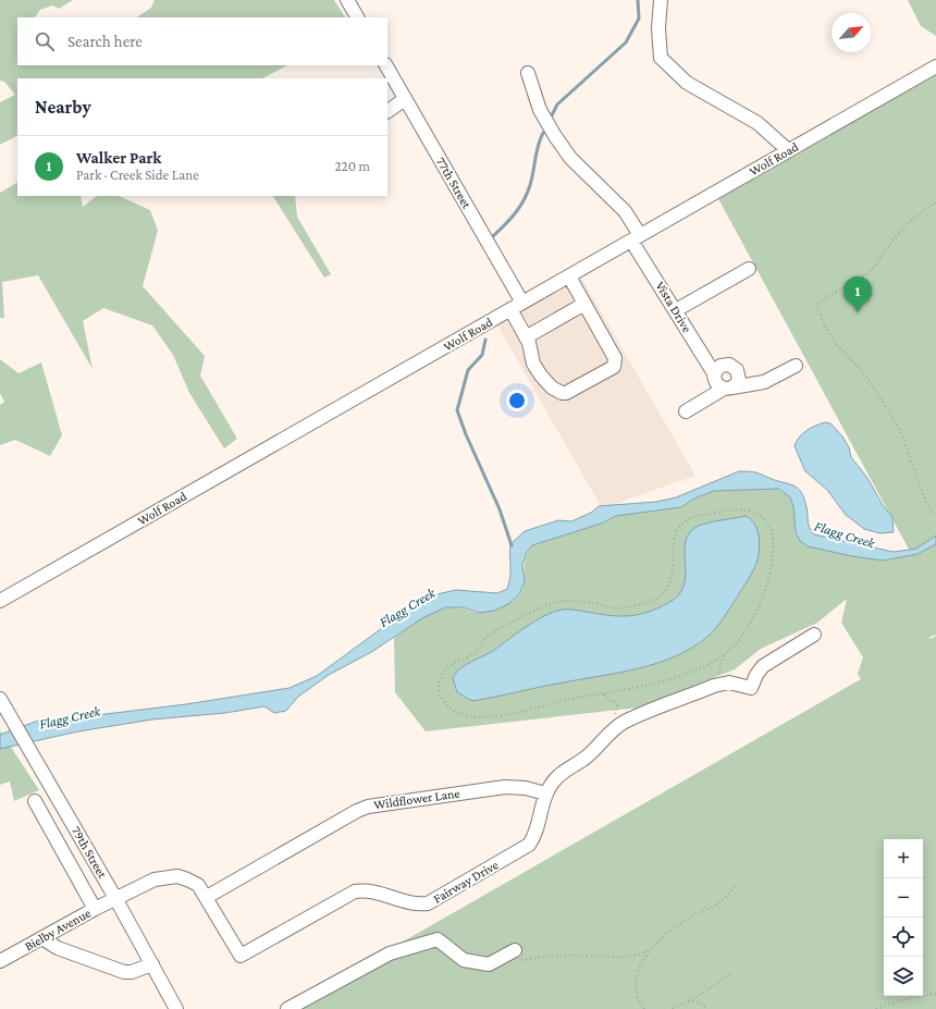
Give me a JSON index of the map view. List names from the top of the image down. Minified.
{"streets":{"street":["Wolf Road","77th Street","Vista Drive","Wildflower Lane","79th Street","Fairway Drive","Bielby Avenue"]},"crossings":[["Wolf Road","77th Street"],["Wolf Road","Vista Drive"],["Wildflower Lane","Fairway Drive"],["79th Street","Fairway Drive"],["79th Street","Bielby Avenue"],["Fairway Drive","Bielby Avenue"]],"water":["Flagg Creek"],"north":"top right","page":{"search":"Search here","heading":"Nearby","list":[{"mark":"1","name":"Walker Park","note":"Park · Creek Side Lane","value":"220 m"}],"pins":"1","map_buttons":["+","−"]}}
